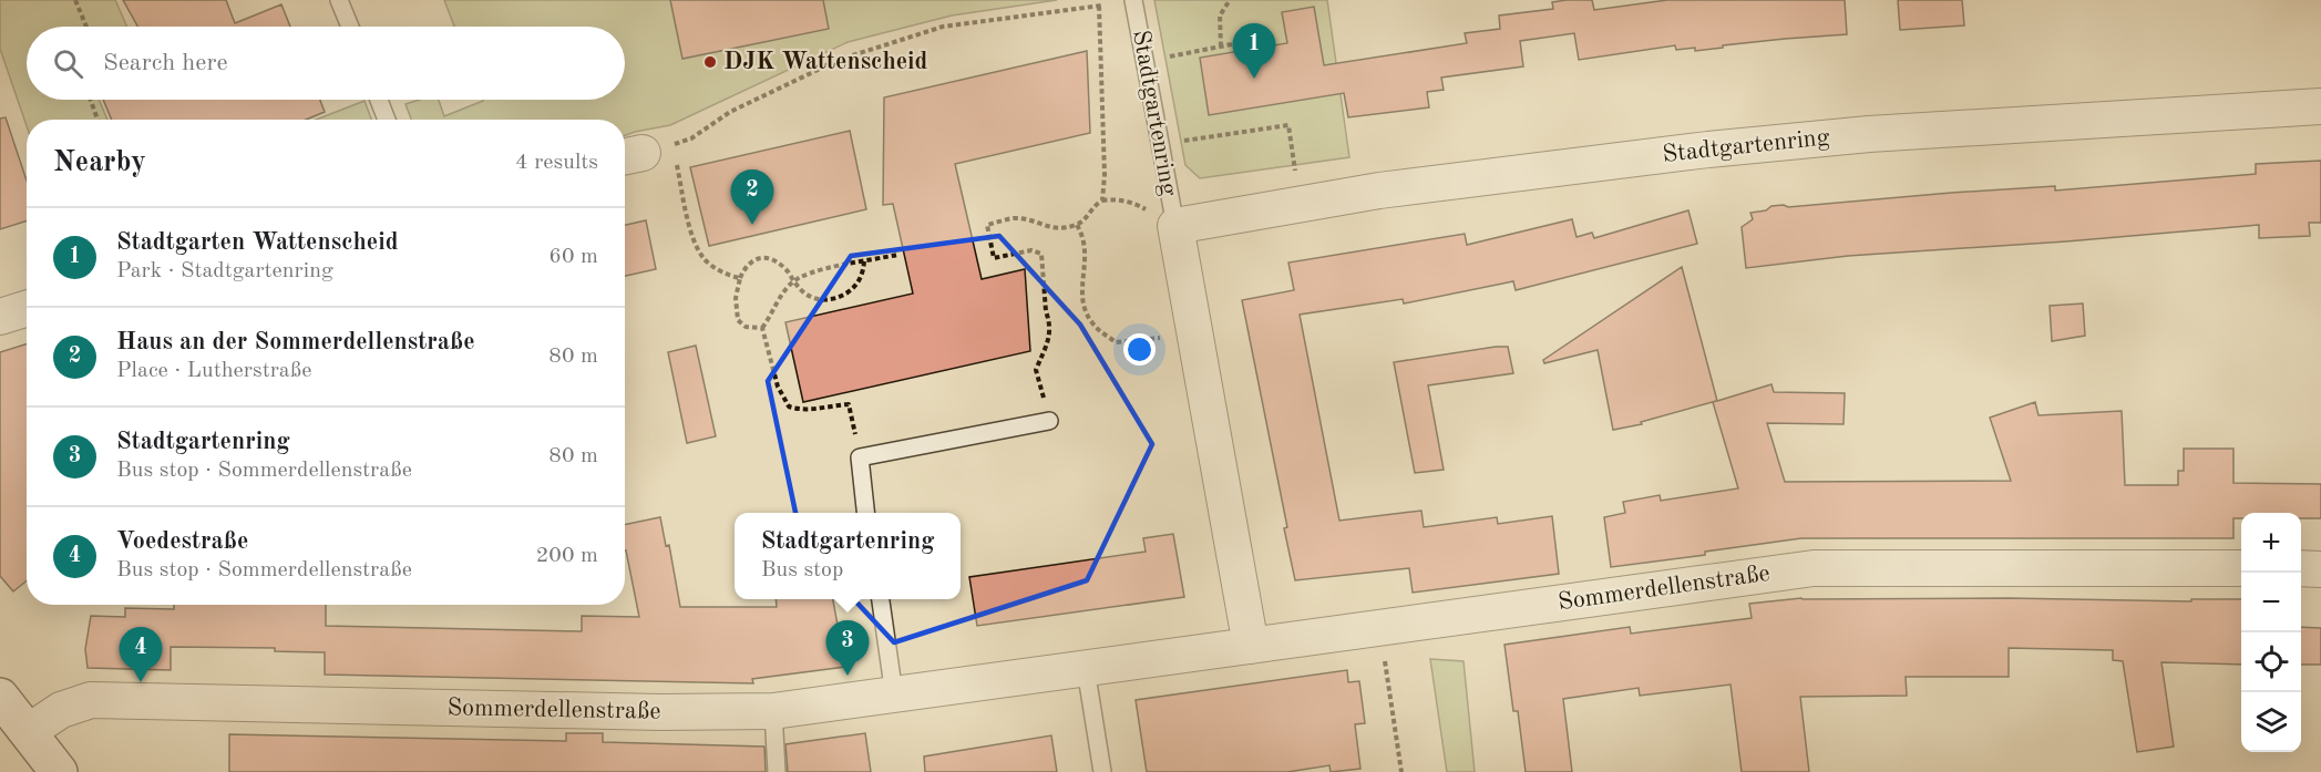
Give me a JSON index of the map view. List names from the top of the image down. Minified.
{"streets":{"street":["Stadtgartenring","Sommerdellenstraße"]},"crossings":[["Stadtgartenring","Sommerdellenstraße"]],"places":["DJK Wattenscheid"],"page":{"pins":["1","2","3","4"],"search":"Search here","heading":["Nearby","4 results"],"list":[{"mark":"1","name":"Stadtgarten Wattenscheid","note":"Park · Stadtgartenring","value":"60 m"},{"mark":"2","name":"Haus an der Sommerdellenstraße","note":"Place · Lutherstraße","value":"80 m"},{"mark":"3","name":"Stadtgartenring","note":"Bus stop · Sommerdellenstraße","value":"80 m"},{"mark":"4","name":"Voedestraße","note":"Bus stop · Sommerdellenstraße","value":"200 m"}],"map_buttons":["+","−"],"popup":["Stadtgartenring","Bus stop"]}}
